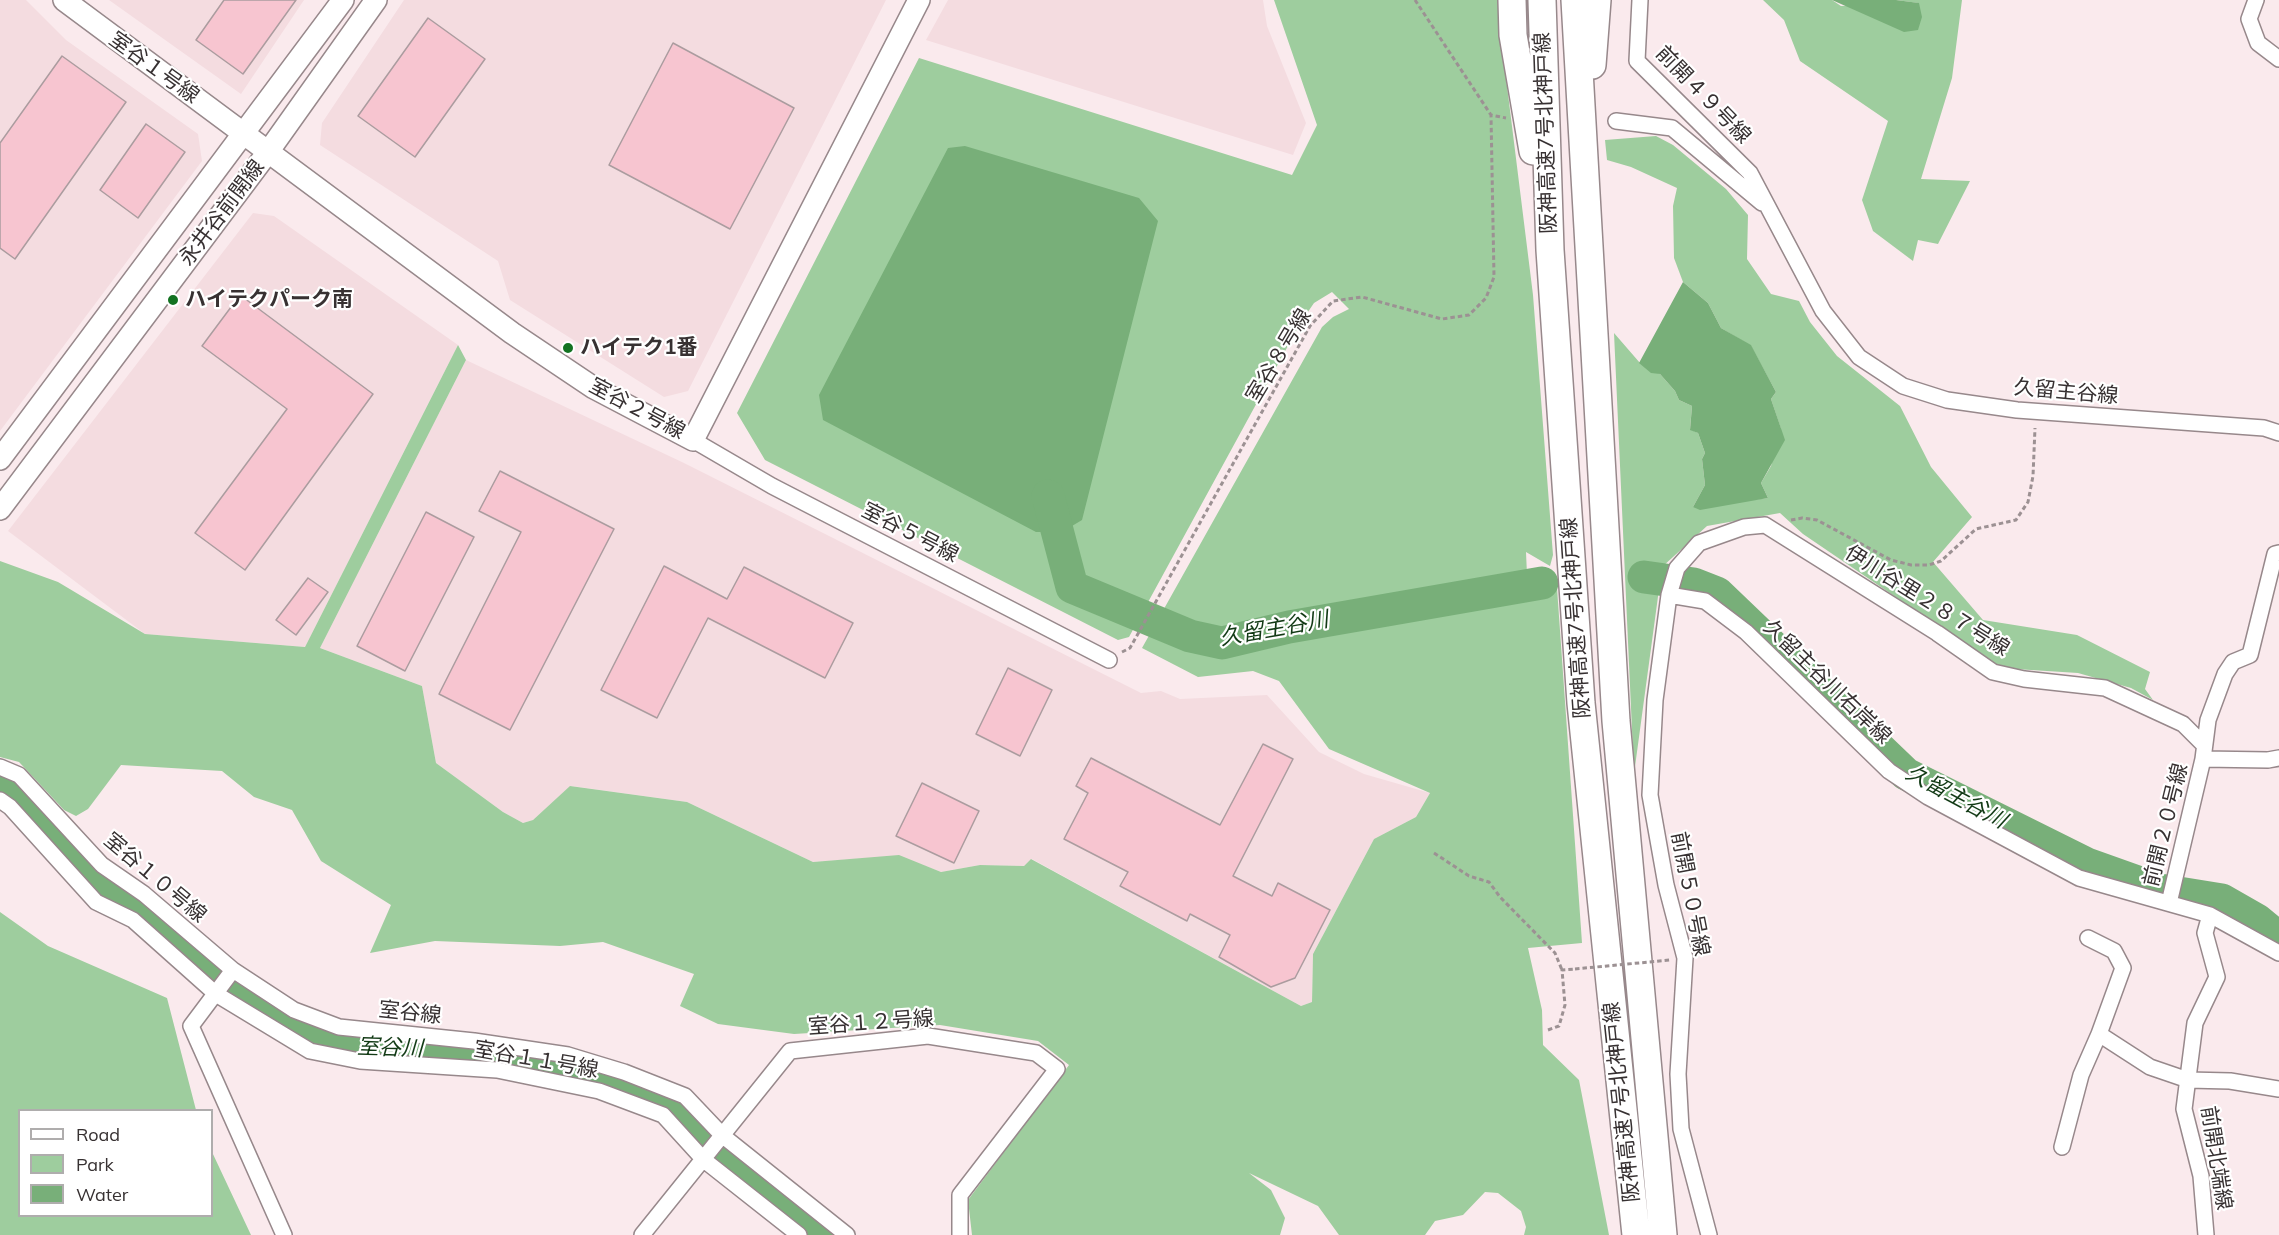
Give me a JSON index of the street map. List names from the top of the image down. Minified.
{"streets":{"highway":["阪神高速7号北神戸線"],"street":["室谷１号線","前開４９号線","永井谷前開線","久留主谷線","室谷２号線","室谷５号線","伊川谷里２８７号線","久留主谷川右岸線","前開２０号線","室谷１０号線","前開５０号線","室谷線","室谷１２号線","室谷１１号線","前開北端線"],"path":["室谷８号線"]},"crossings":[["室谷１号線","永井谷前開線"],["室谷１号線","室谷２号線"],["前開４９号線","久留主谷線"],["永井谷前開線","室谷２号線"],["室谷８号線","室谷５号線"],["室谷２号線","室谷５号線"],["伊川谷里２８７号線","前開２０号線"],["久留主谷川右岸線","前開２０号線"],["久留主谷川右岸線","前開５０号線"],["久留主谷川右岸線","前開北端線"],["室谷１０号線","室谷線"],["室谷線","室谷１２号線"],["室谷１２号線","室谷１１号線"]],"water":["久留主谷川","室谷川"],"places":["ハイテクパーク南","ハイテク1番"],"legend":["Road","Park","Water"]}
